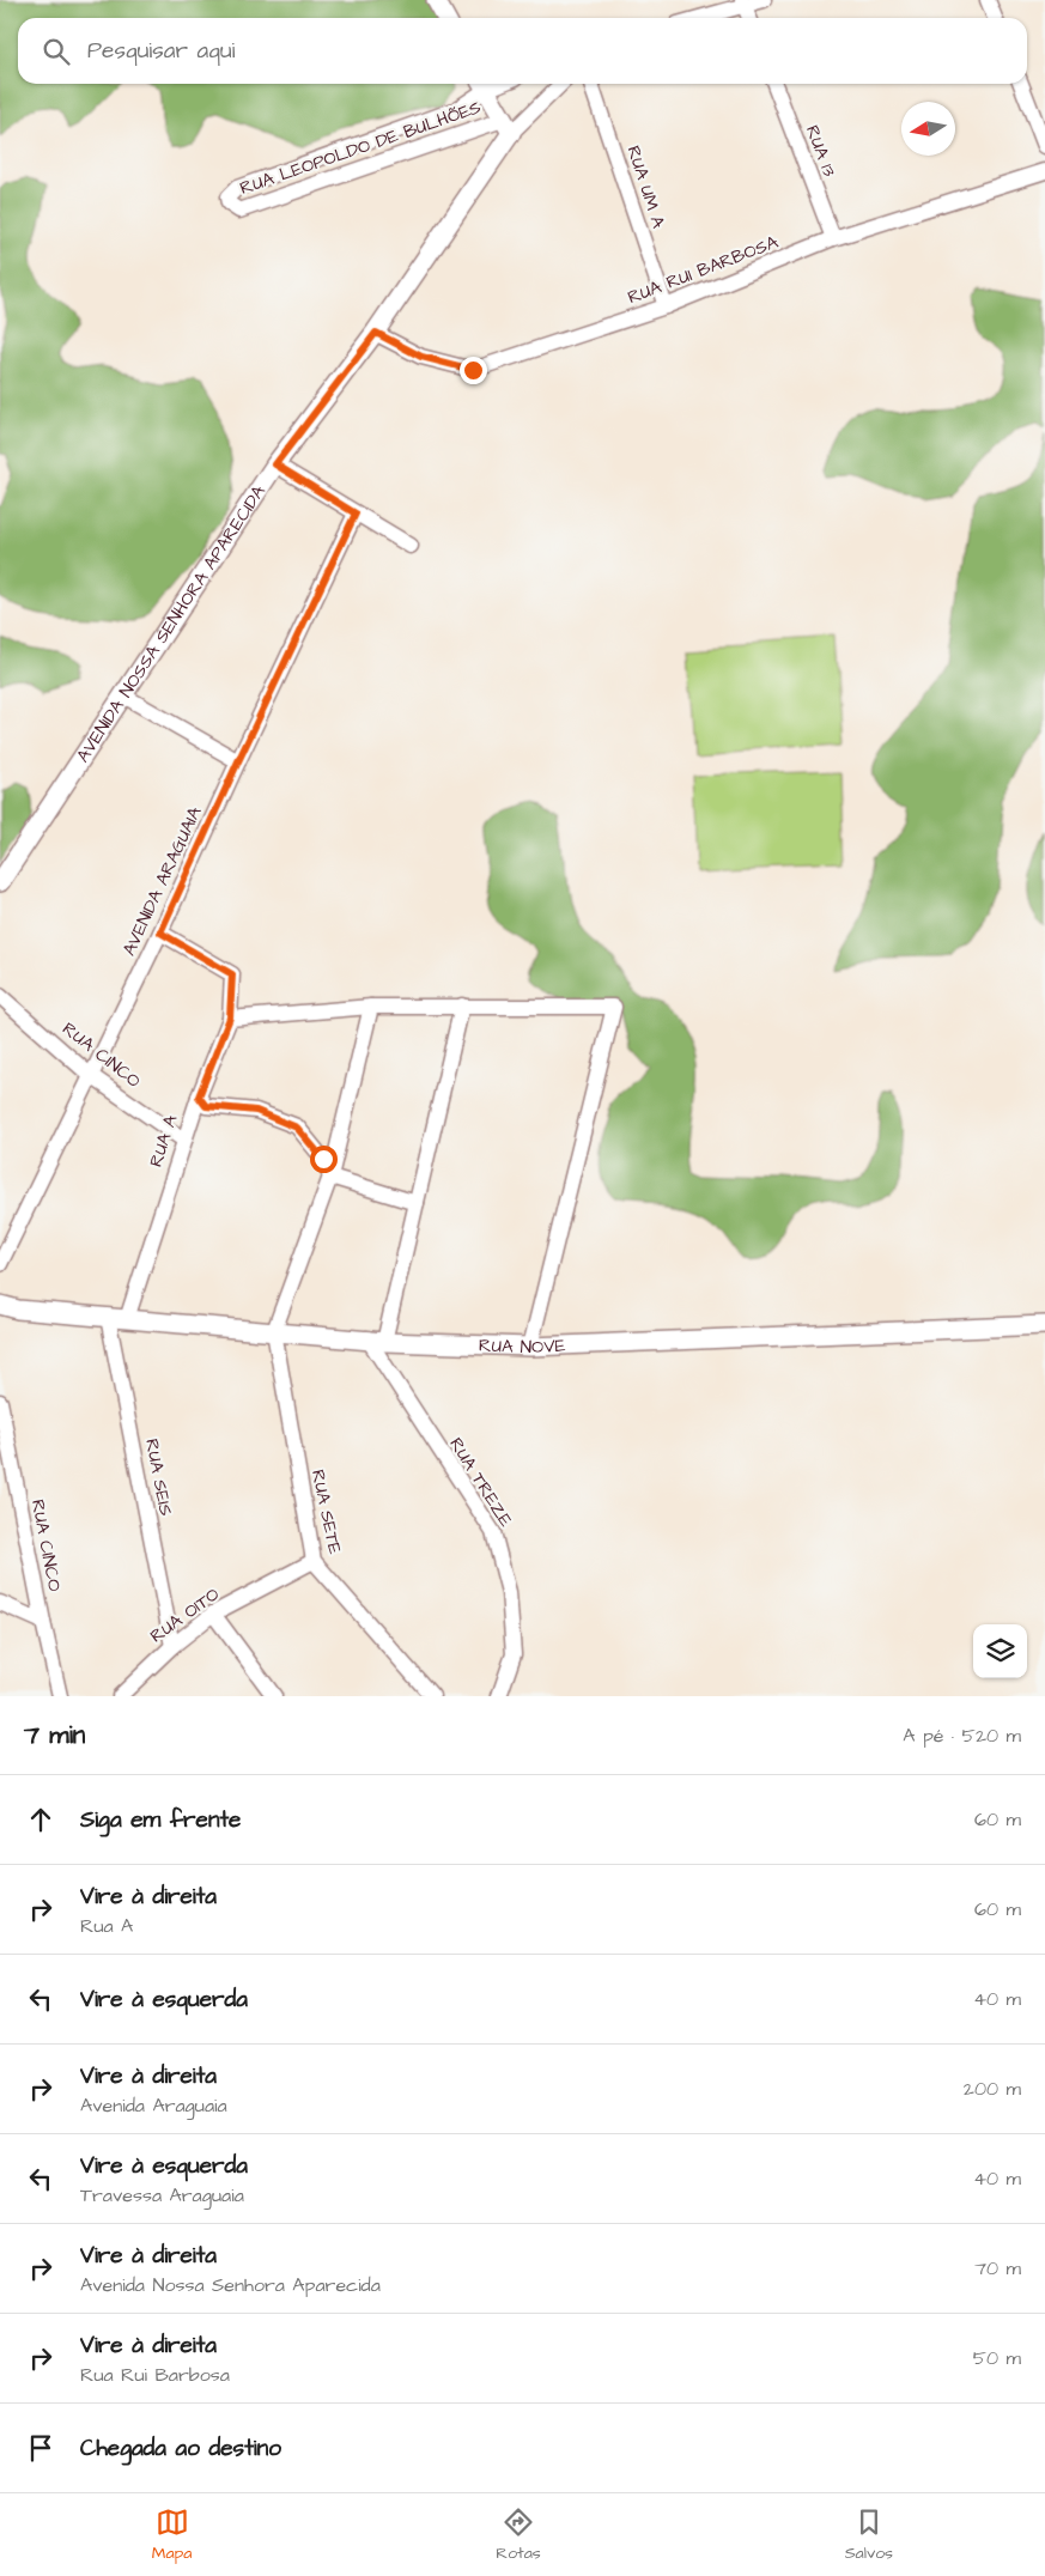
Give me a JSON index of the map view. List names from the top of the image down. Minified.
{"streets":{"street":["RUA LEOPOLDO DE BULHÕES","RUA 13","RUA UM A","RUA RUI BARBOSA","AVENIDA NOSSA SENHORA APARECIDA","AVENIDA ARAGUAIA","RUA CINCO","RUA A","RUA NOVE","RUA SEIS","RUA TREZE","RUA SETE","RUA OITO"]},"crossings":[["RUA LEOPOLDO DE BULHÕES","AVENIDA NOSSA SENHORA APARECIDA"],["RUA 13","RUA RUI BARBOSA"],["RUA UM A","RUA RUI BARBOSA"],["RUA RUI BARBOSA","AVENIDA NOSSA SENHORA APARECIDA"],["AVENIDA ARAGUAIA","RUA CINCO"],["AVENIDA ARAGUAIA","RUA A"],["RUA CINCO","RUA A"],["RUA A","RUA NOVE"],["RUA NOVE","RUA SEIS"],["RUA NOVE","RUA TREZE"],["RUA NOVE","RUA SETE"],["RUA SEIS","RUA OITO"],["RUA SETE","RUA OITO"]],"north":"left","page":{"search":"Pesquisar aqui","heading":["7 min","A pé · 520 m"],"list":[["Siga em frente","60 m"],["Vire à direita","Rua A","60 m"],["Vire à esquerda","40 m"],["Vire à direita","Avenida Araguaia","200 m"],["Vire à esquerda","Travessa Araguaia","40 m"],["Vire à direita","Avenida Nossa Senhora Aparecida","70 m"],["Vire à direita","Rua Rui Barbosa","50 m"],"Chegada ao destino"],"nav":["Mapa","Rotas","Salvos"]}}
